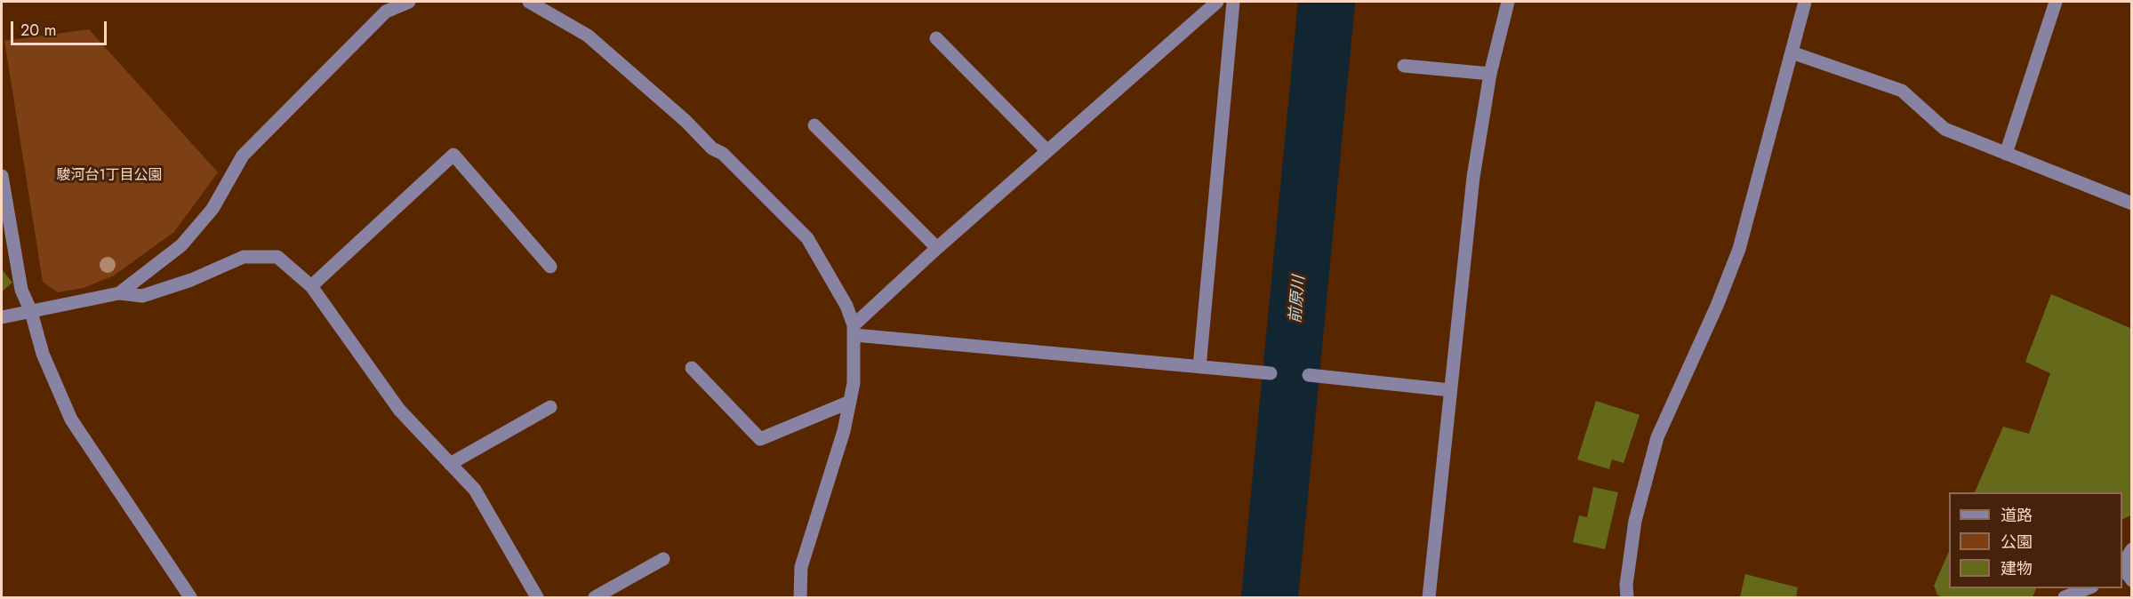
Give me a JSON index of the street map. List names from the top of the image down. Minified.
{"water":["前原川"],"parks":["駿河台1丁目公園"],"legend":["道路","公園","建物"],"scale_bar":"20 m"}
